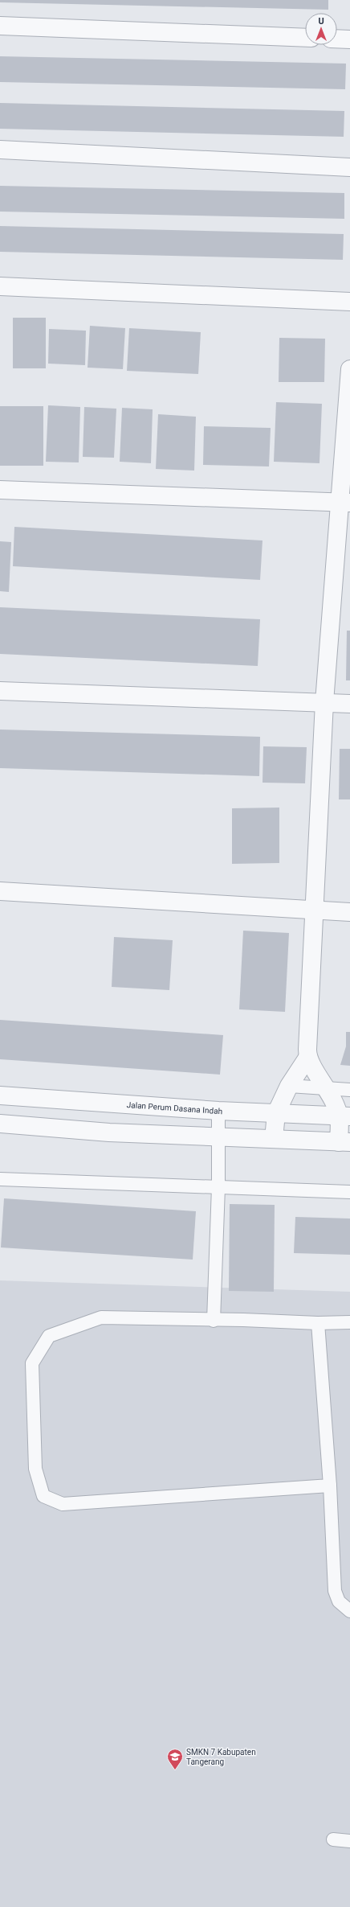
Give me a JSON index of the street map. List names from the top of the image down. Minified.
{"streets":{"street":["Jalan Perum Dasana Indah"]},"places":{"school or university":["SMKN 7 Kabupaten Tangerang"]},"north":"top"}
